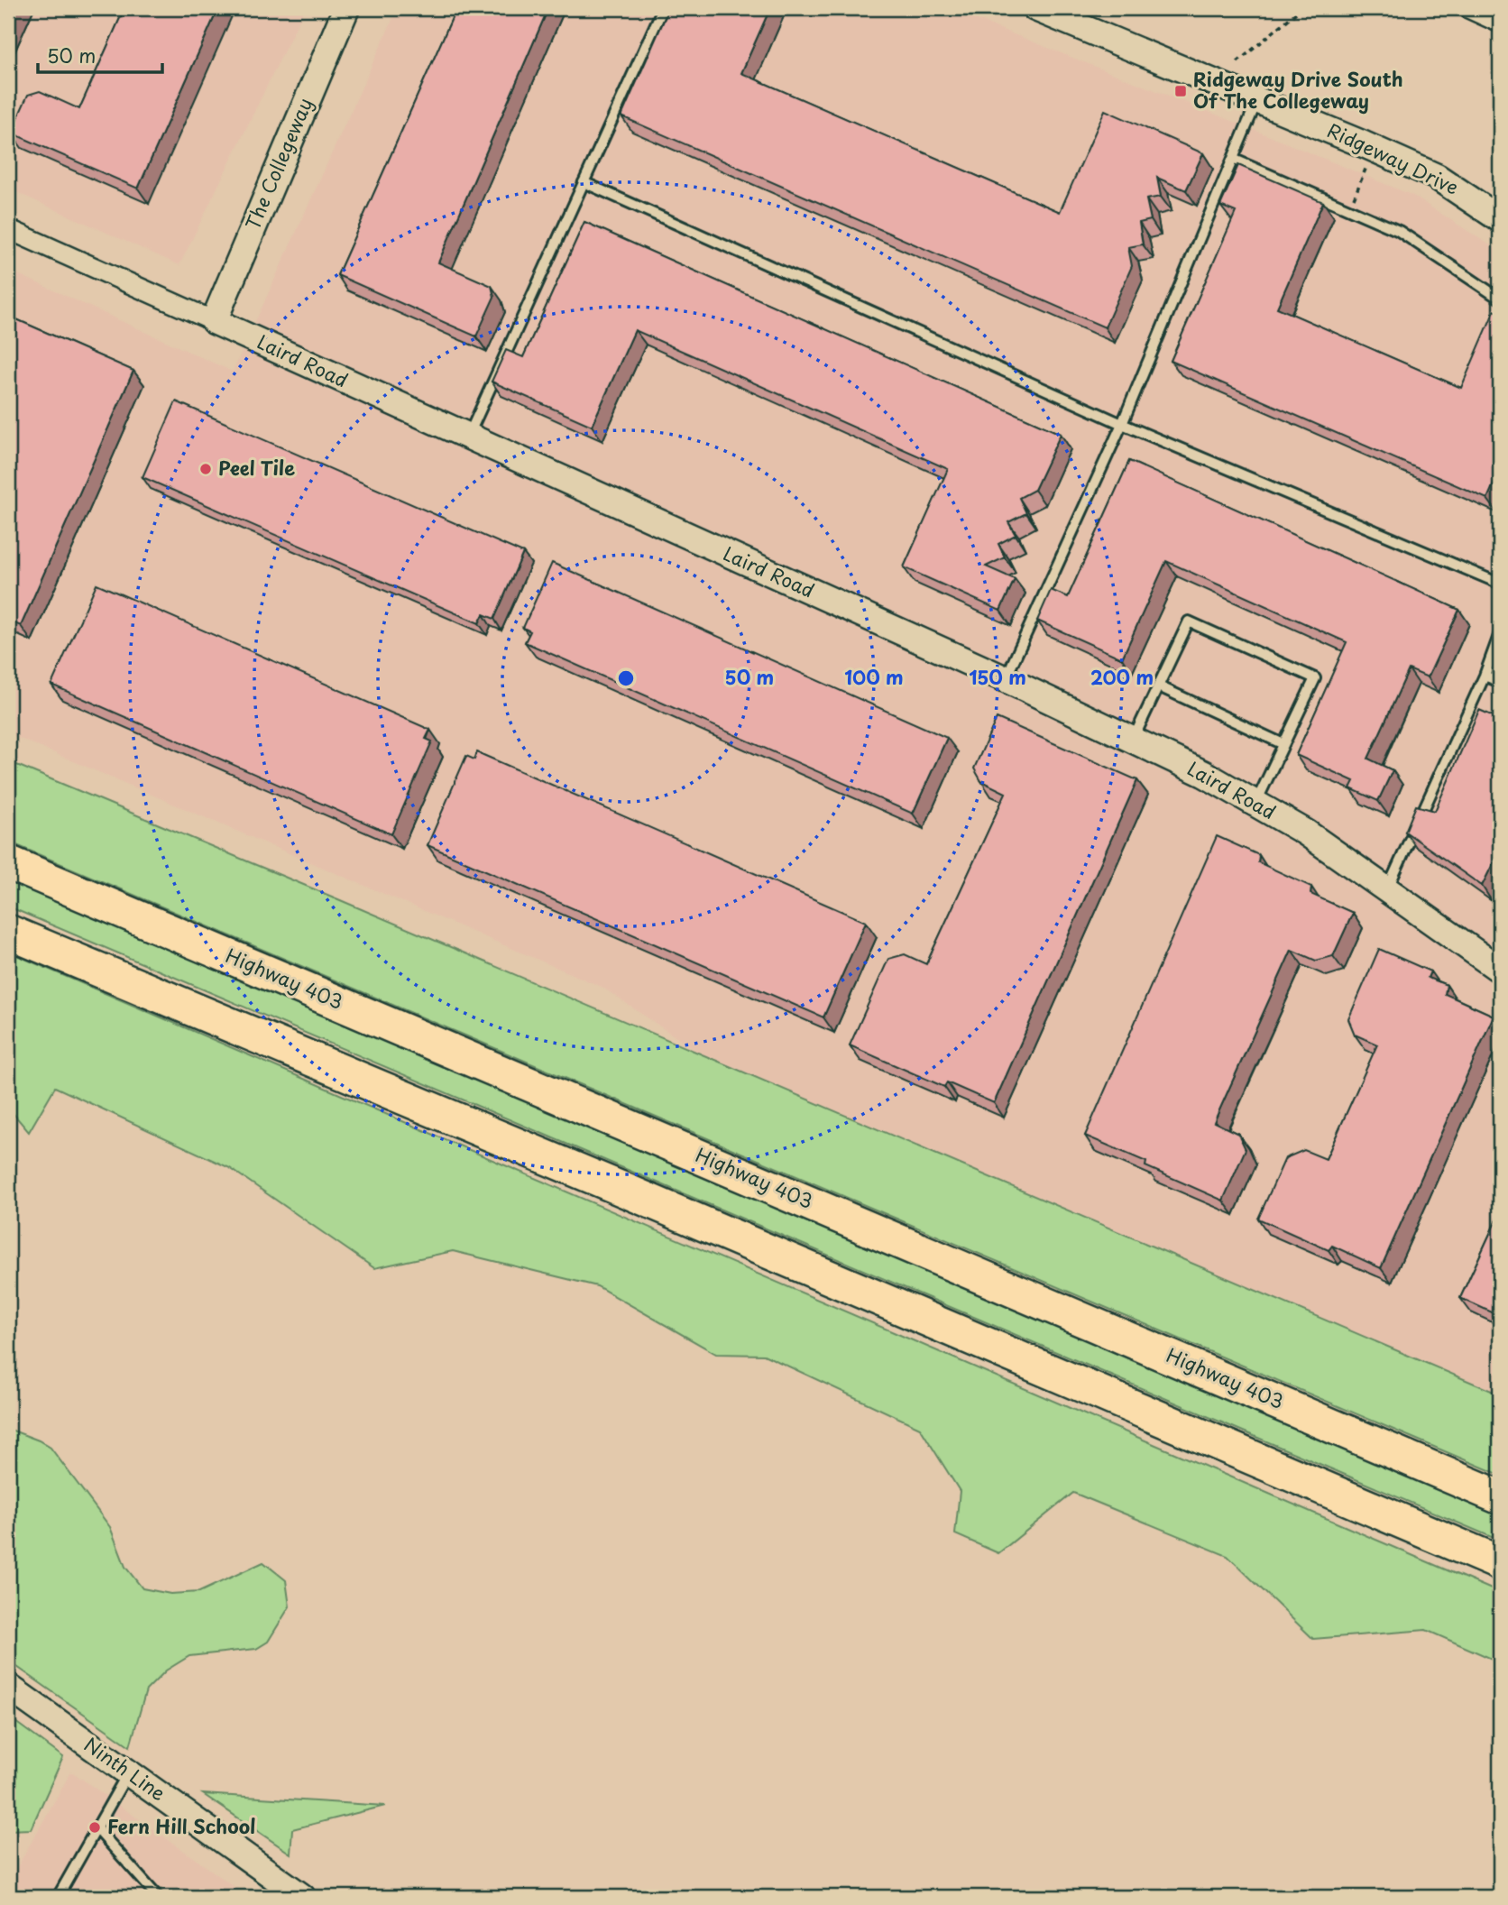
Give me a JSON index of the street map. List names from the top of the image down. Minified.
{"streets":{"highway":["Highway 403"],"street":["Ridgeway Drive","The Collegeway","Laird Road","Ninth Line"]},"crossings":[["The Collegeway","Laird Road"]],"places":{"transit":["Ridgeway Drive South Of The Collegeway"],"other":["Peel Tile","Fern Hill School"]},"scale_bar":"50 m","rings":["50 m","100 m","150 m","200 m"]}
